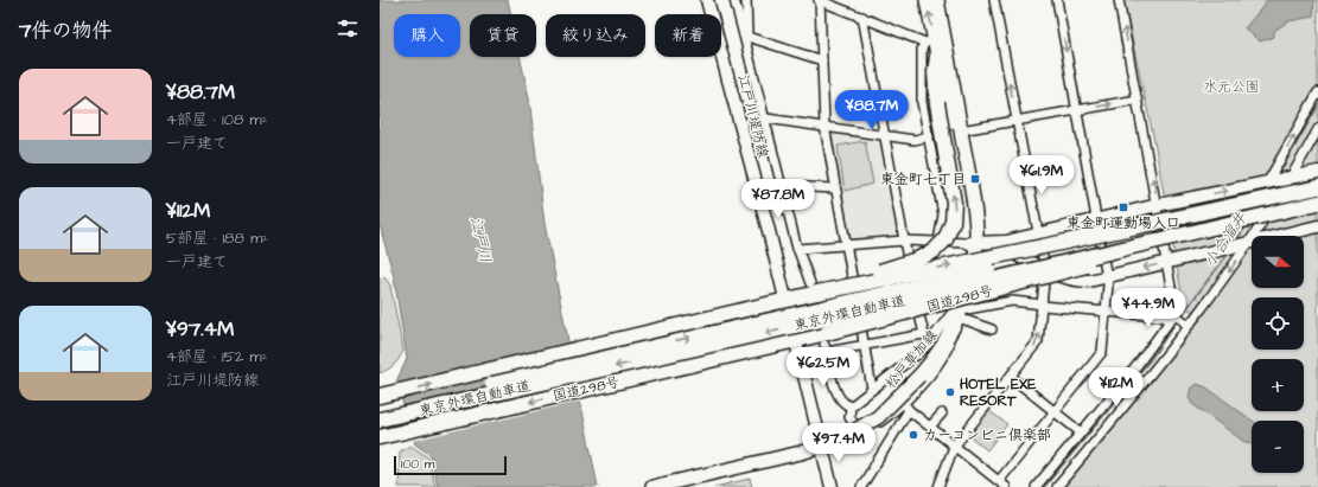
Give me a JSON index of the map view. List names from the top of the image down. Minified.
{"streets":{"highway":["国道298号","東京外環自動車道"],"main road":["松戸草加線"],"street":["江戸川堤防線"]},"crossings":[["江戸川堤防線","国道298号"],["江戸川堤防線","松戸草加線"]],"water":["江戸川","小合溜井"],"parks":["水元公園"],"places":{"transit":["東金町七丁目","東金町運動場入口"],"other":["HOTEL EXE RESORT","カーコンビニ倶楽部"]},"scale_bar":"100 m","north":"right","page":{"heading":"7件の物件","chip":["購入","賃貸","絞り込み","新着"],"list":[{"name":"¥88.7M","note":"4部屋 · 108 m² · 一戸建て"},{"name":"¥112M","note":"5部屋 · 188 m² · 一戸建て"},{"name":"¥97.4M","note":"4部屋 · 152 m² · 江戸川堤防線"}],"price":["¥88.7M","¥61.9M","¥87.8M","¥44.9M","¥62.5M","¥112M","¥97.4M"],"map_buttons":["+","−"],"scale":"100 m"}}
